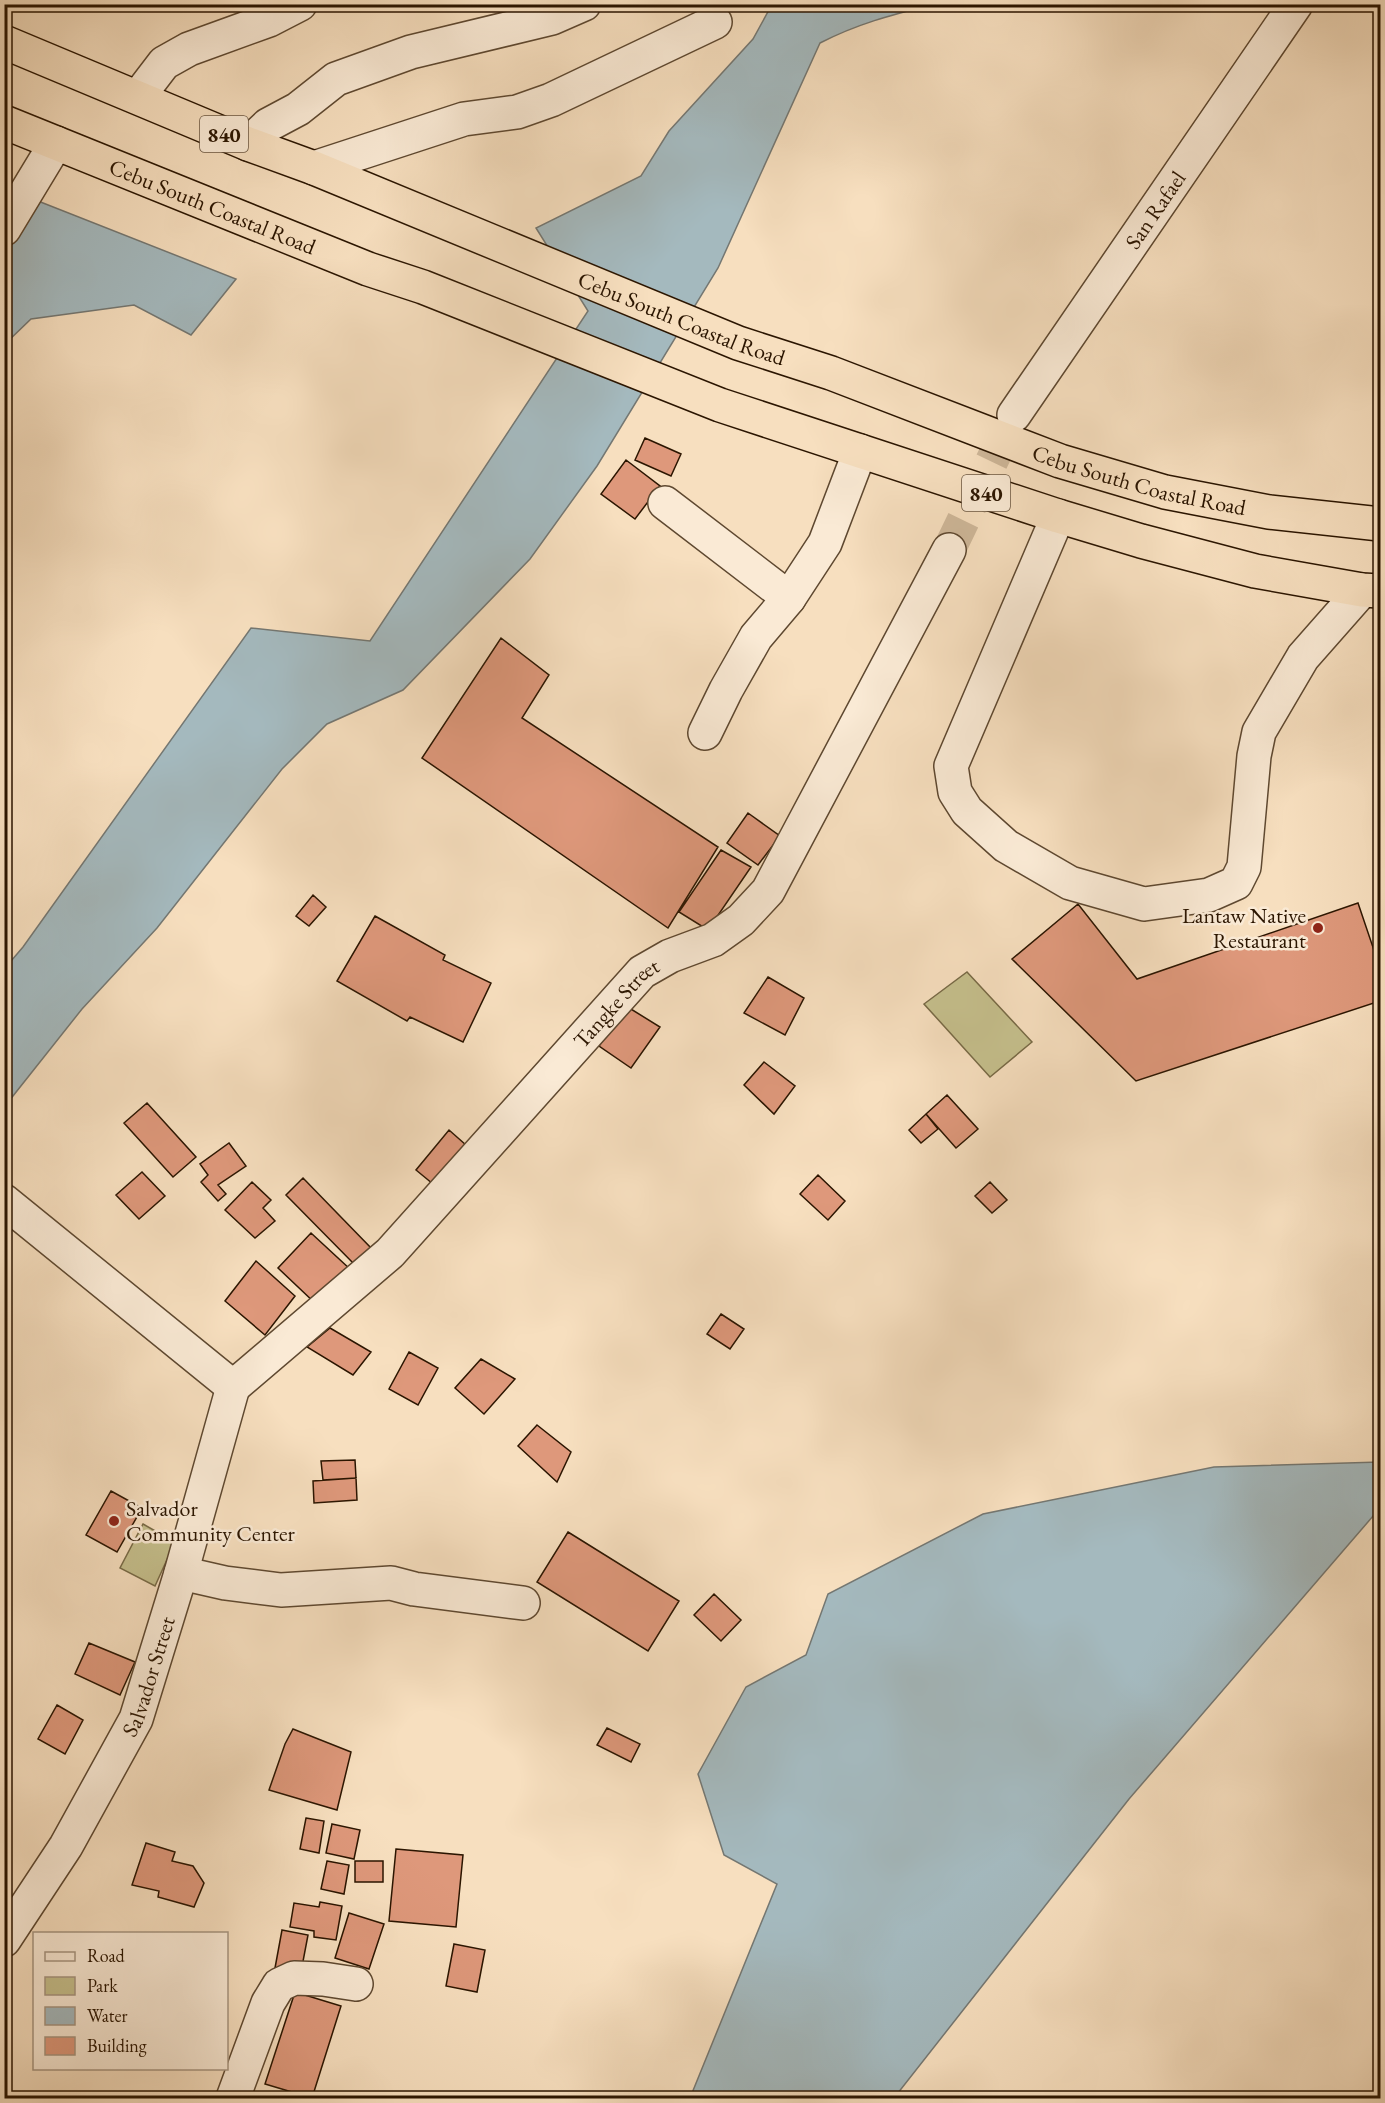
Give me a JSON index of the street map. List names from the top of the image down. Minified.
{"streets":{"highway":["840","Cebu South Coastal Road"],"street":["San Rafael","Tangke Street","Salvador Street"]},"crossings":[["Tangke Street","Salvador Street"]],"places":["Lantaw Native Restaurant","Salvador Community Center"],"legend":["Road","Park","Water","Building"]}
